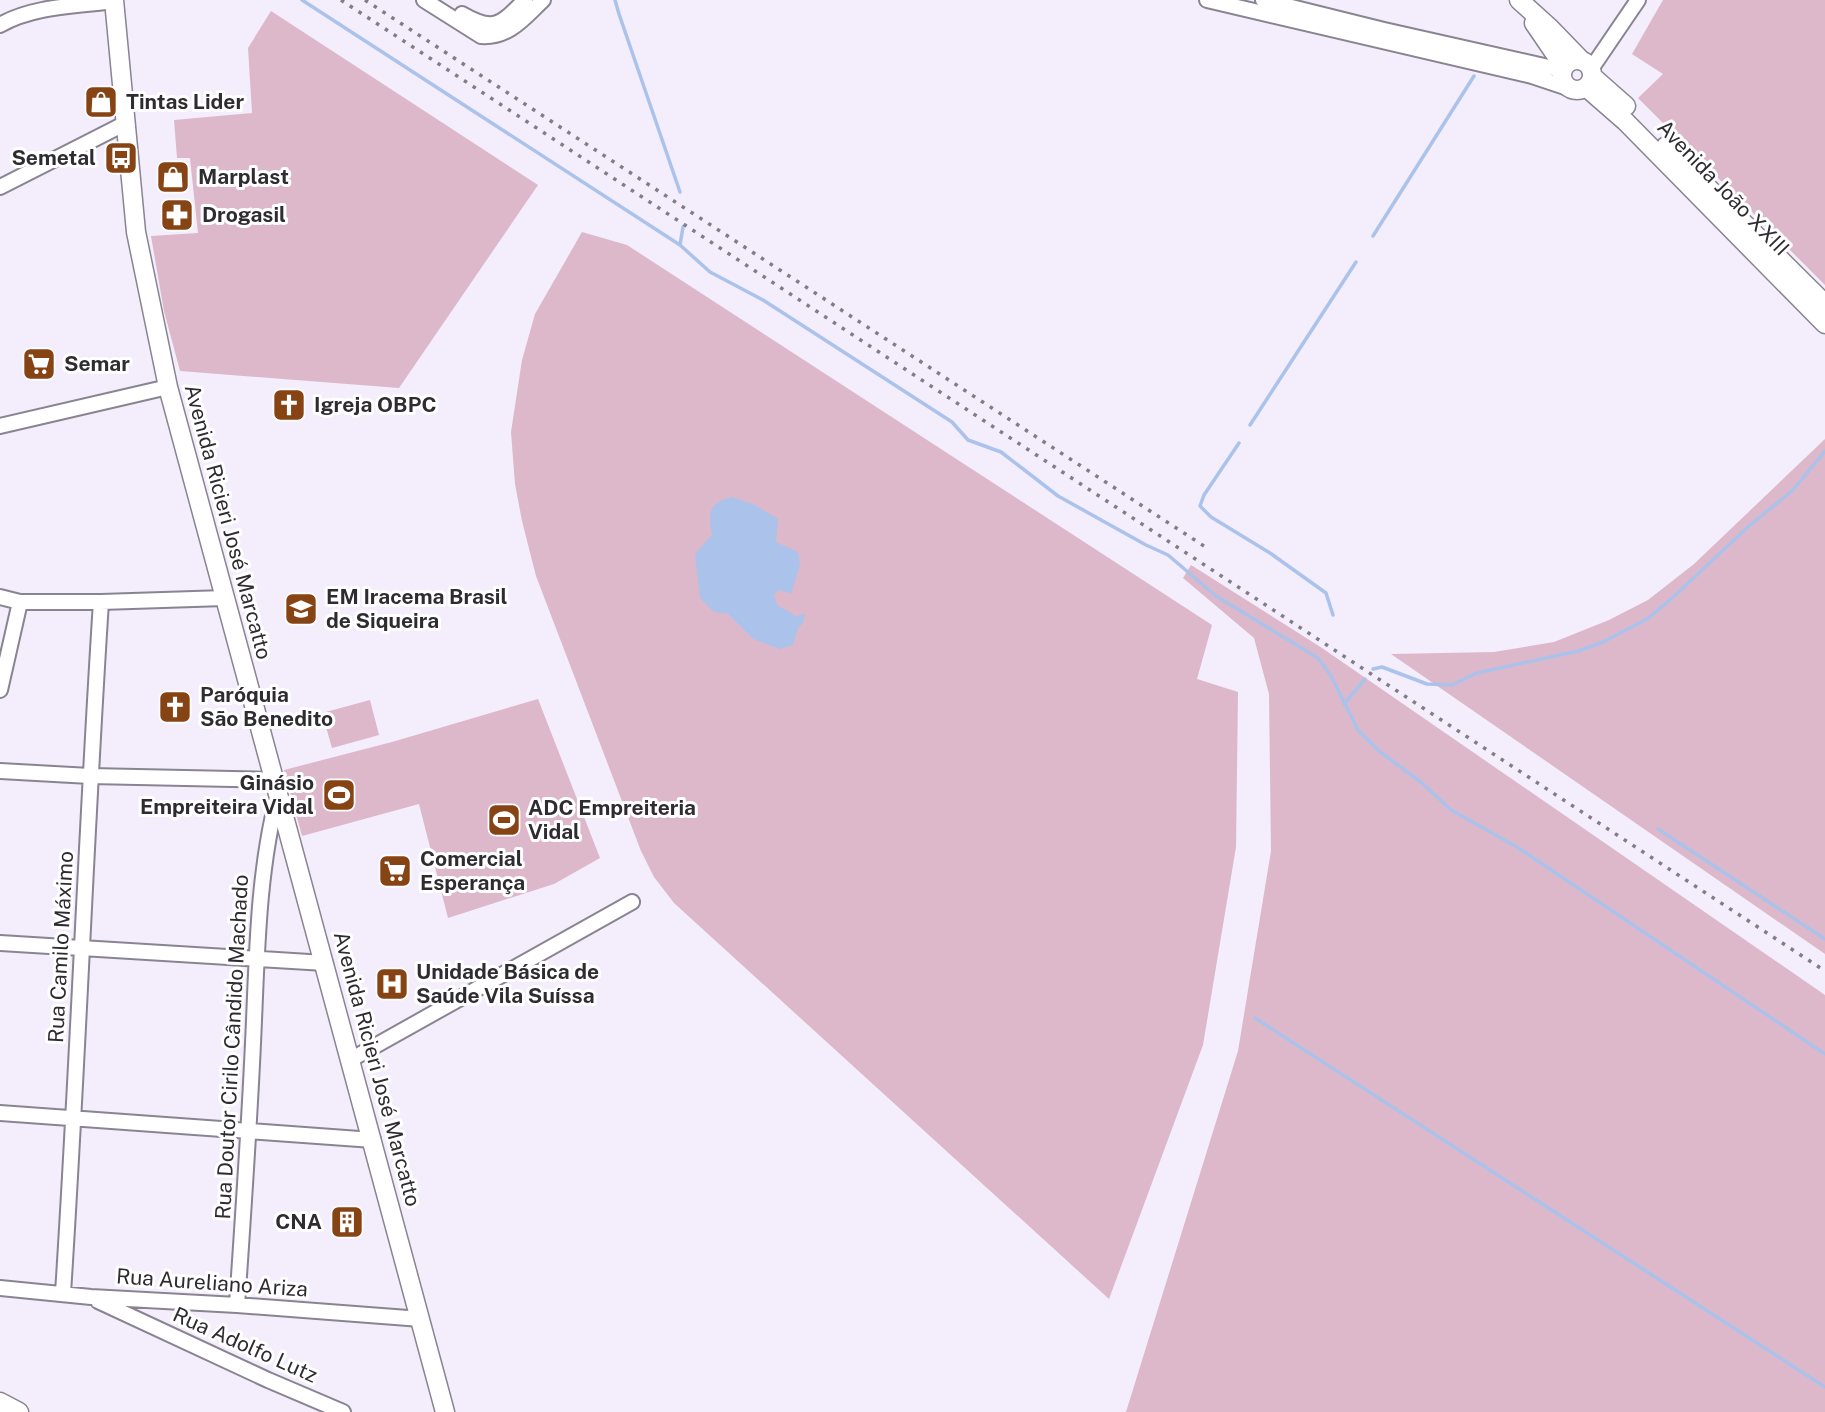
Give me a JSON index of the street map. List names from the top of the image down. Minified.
{"streets":{"main road":["Avenida João XXIII","Avenida Ricieri José Marcatto"],"street":["Rua Camilo Máximo","Rua Doutor Cirilo Cândido Machado","Rua Aureliano Ariza","Rua Adolfo Lutz"]},"crossings":[["Avenida Ricieri José Marcatto","Rua Doutor Cirilo Cândido Machado"],["Avenida Ricieri José Marcatto","Rua Aureliano Ariza"],["Rua Camilo Máximo","Rua Aureliano Ariza"],["Rua Doutor Cirilo Cândido Machado","Rua Aureliano Ariza"],["Rua Aureliano Ariza","Rua Adolfo Lutz"]],"places":{"shop":["Tintas Lider","Marplast"],"bus stop":["Semetal"],"pharmacy":["Drogasil"],"supermarket":["Semar","Comercial Esperança"],"church":["Igreja OBPC","Paróquia São Benedito"],"school or university":["EM Iracema Brasil de Siqueira"],"sports":["Ginásio Empreiteira Vidal","ADC Empreiteria Vidal"],"hospital":["Unidade Básica de Saúde Vila Suíssa"],"building":["CNA"]}}
